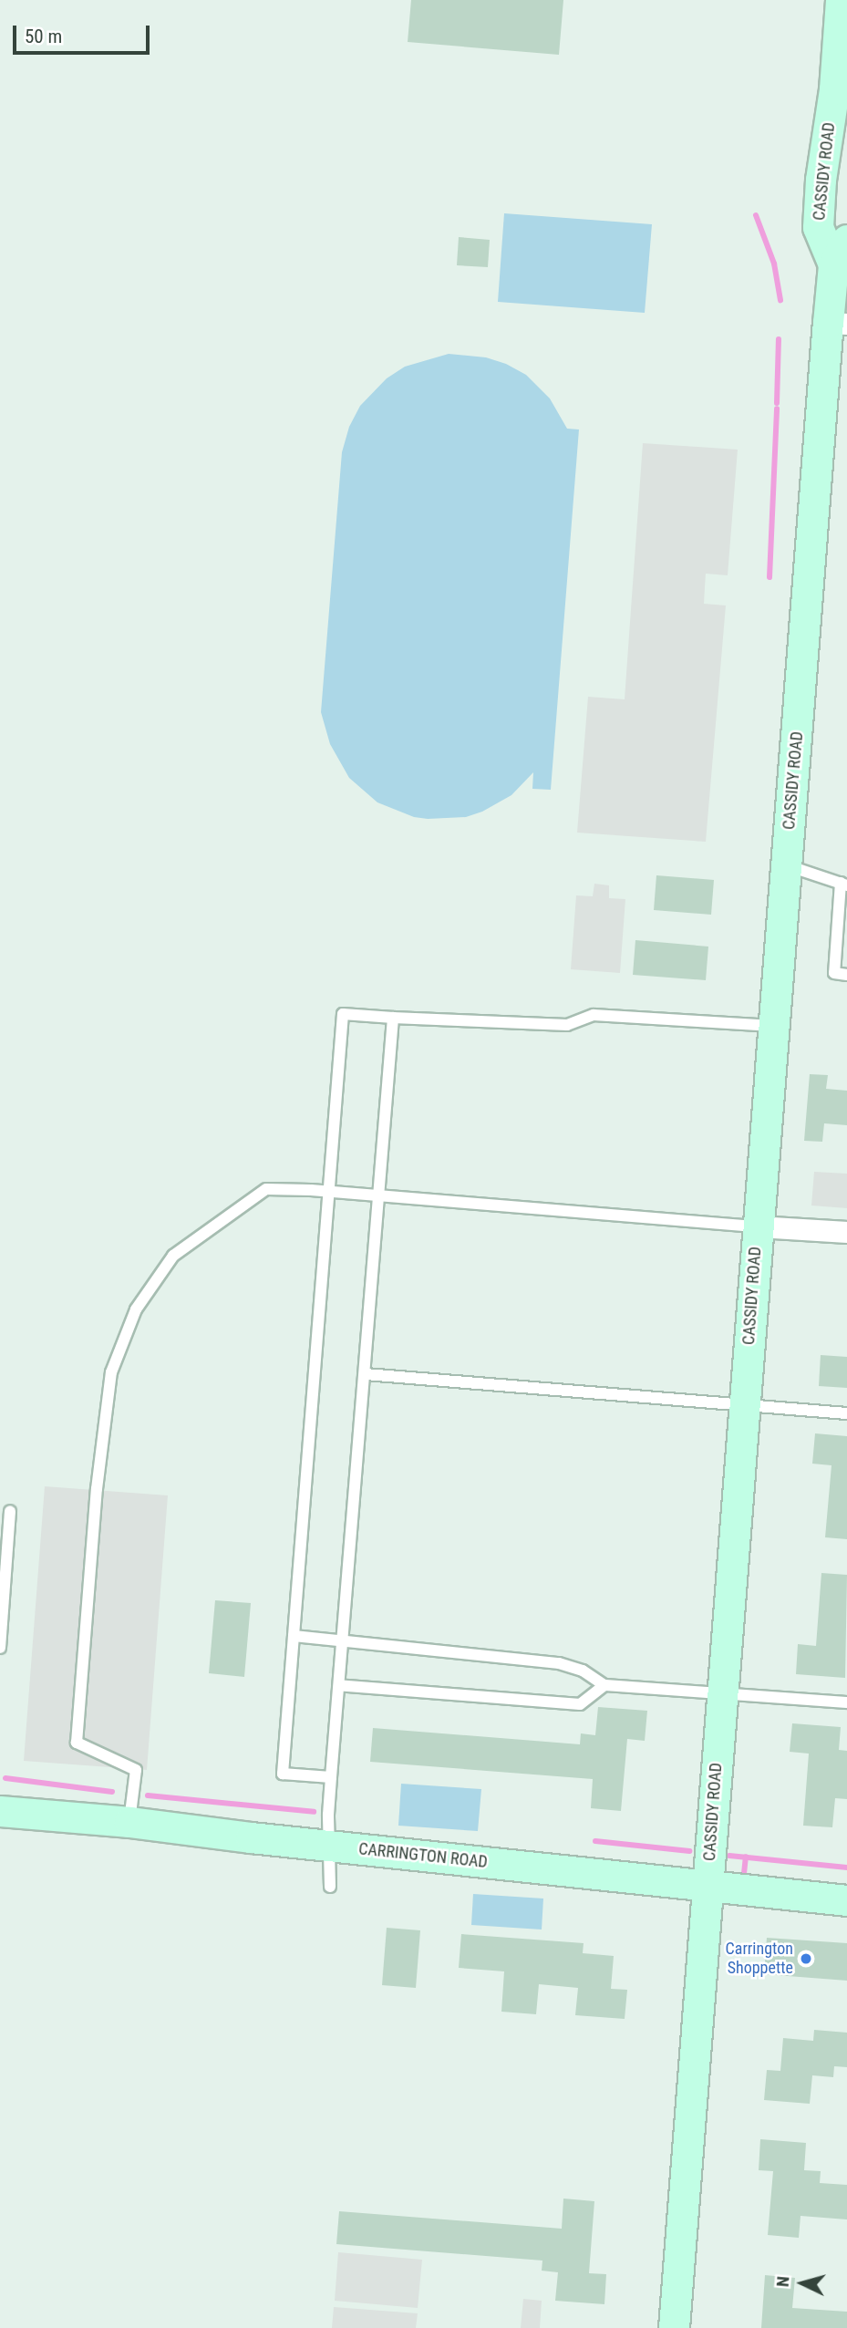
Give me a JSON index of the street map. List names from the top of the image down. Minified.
{"streets":{"street":["CASSIDY ROAD","CARRINGTON ROAD"]},"crossings":[["CASSIDY ROAD","CARRINGTON ROAD"]],"places":["Carrington Shoppette"],"scale_bar":"50 m","north":"left"}
